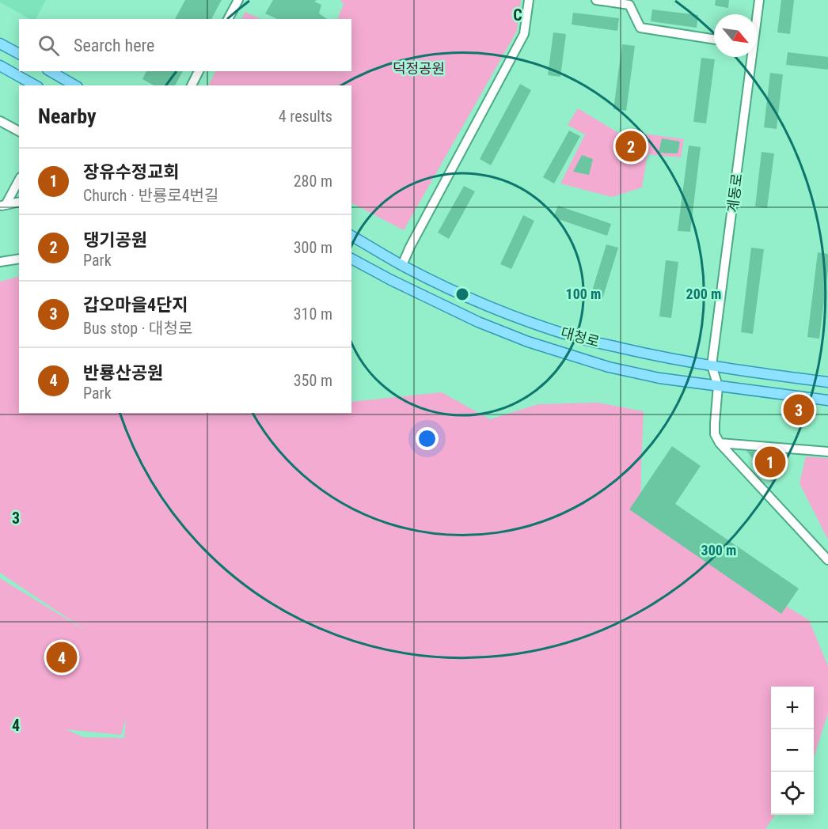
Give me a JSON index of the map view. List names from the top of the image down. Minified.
{"streets":{"main road":["대청로"],"street":["계동로"]},"crossings":[["계동로","대청로"]],"parks":["덕정공원"],"north":"bottom right","page":{"search":"Search here","heading":["Nearby","4 results"],"pins":["2","3","1","4"],"list":[{"mark":"1","name":"장유수정교회","note":"Church · 반룡로4번길","value":"280 m"},{"mark":"2","name":"댕기공원","note":"Park","value":"300 m"},{"mark":"3","name":"갑오마을4단지","note":"Bus stop · 대청로","value":"310 m"},{"mark":"4","name":"반룡산공원","note":"Park","value":"350 m"}],"map_buttons":["+","−"]},"grid":{"columns":["C"],"rows":["3","4"]},"rings":["100 m","200 m","300 m"]}
